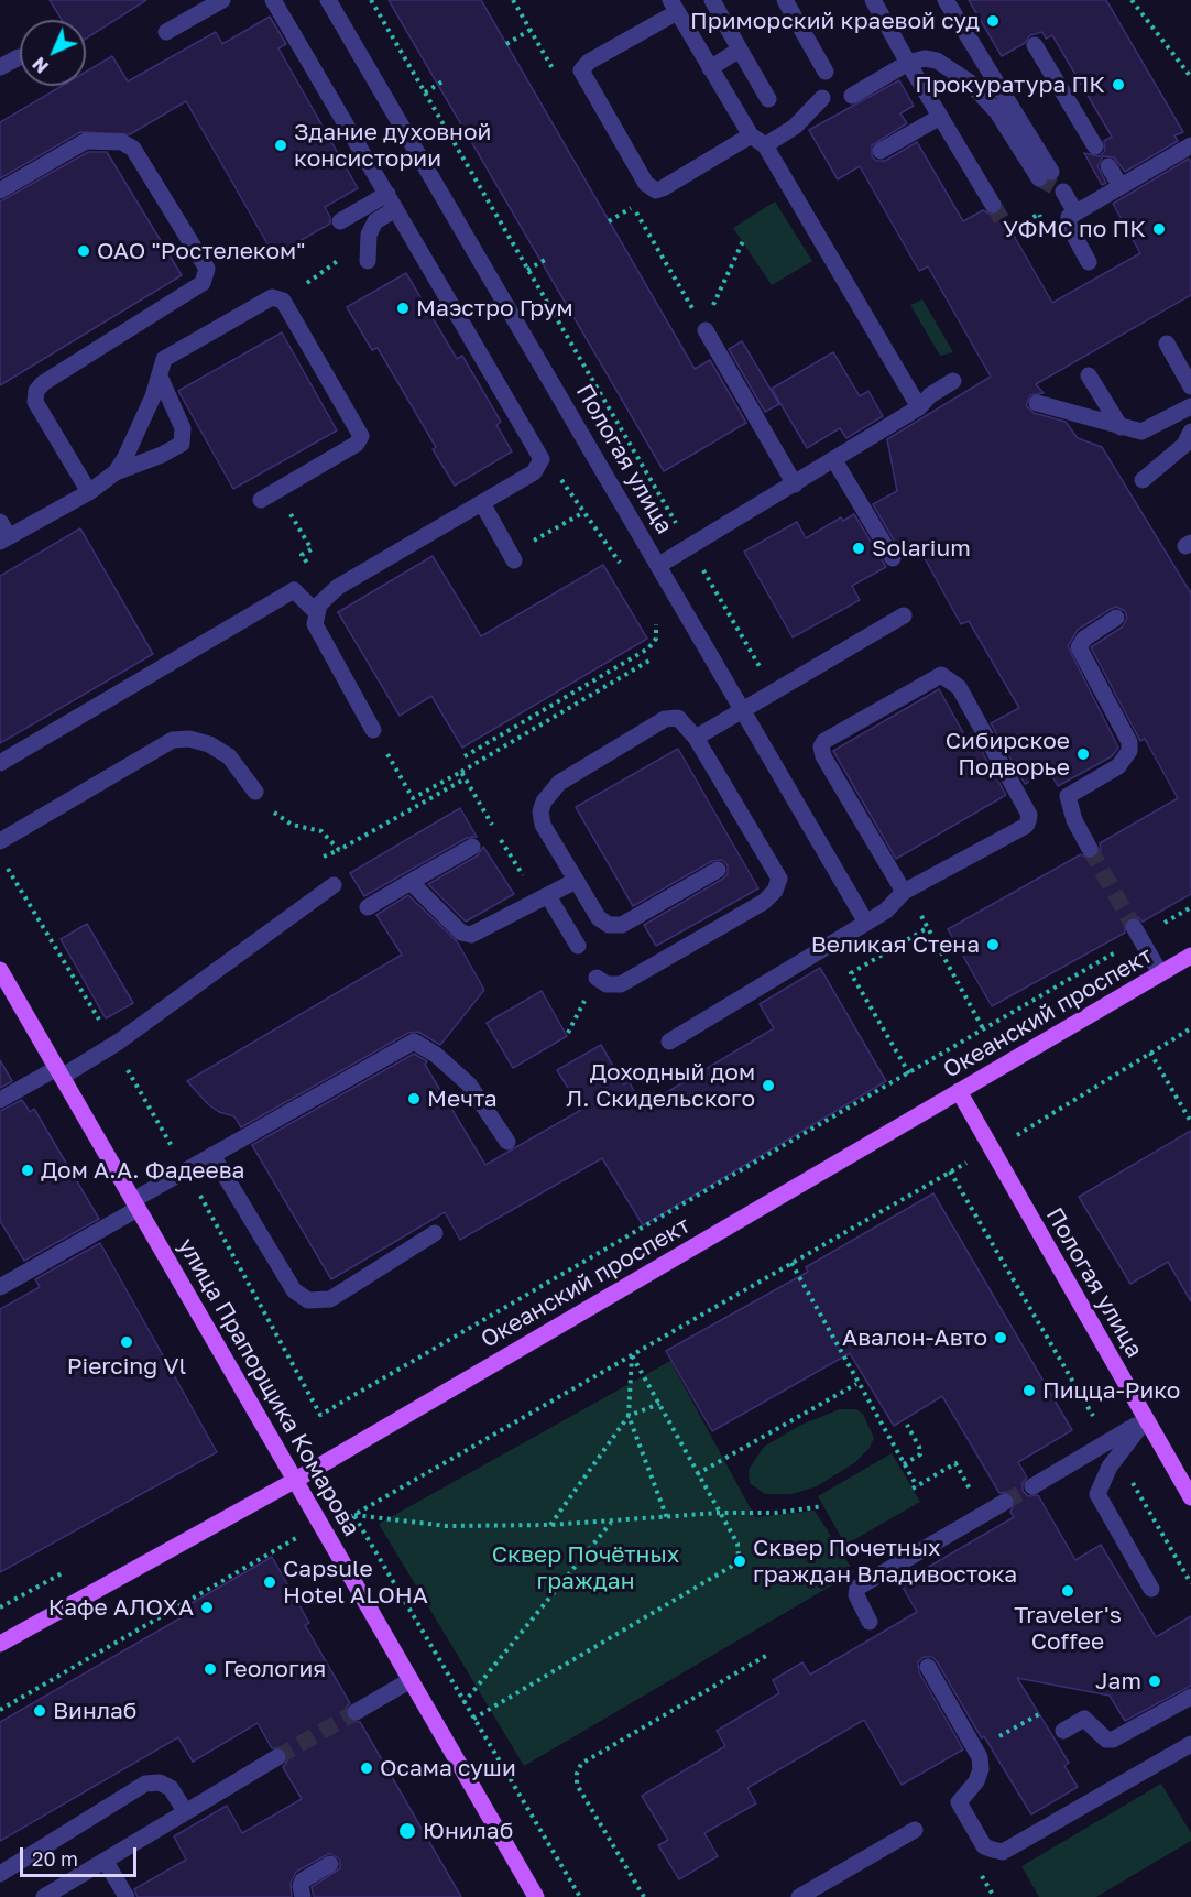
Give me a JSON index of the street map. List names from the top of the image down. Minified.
{"streets":{"main road":["Пологая улица","Океанский проспект","улица Прапорщика Комарова"]},"crossings":[["Пологая улица","Океанский проспект"],["Океанский проспект","улица Прапорщика Комарова"]],"parks":["Сквер Почётных граждан"],"places":["Приморский краевой суд","Прокуратура ПК","Здание духовной консистории","УФМС по ПК","ОАО \"Ростелеком\"","Маэстро Грум","Solarium","Сибирское Подворье","Великая Стена","Доходный дом Л. Скидельского","Мечта","Дом А.А. Фадеева","Авалон-Авто","Piercing Vl","Пицца-Рико","Сквер Почетных граждан Владивостока","Capsule Hotel ALOHA","Traveler's Coffee","Кафе АЛОХА","Геология","Jam","Винлаб","Осама суши","Юнилаб"],"scale_bar":"20 m","north":"bottom left"}
